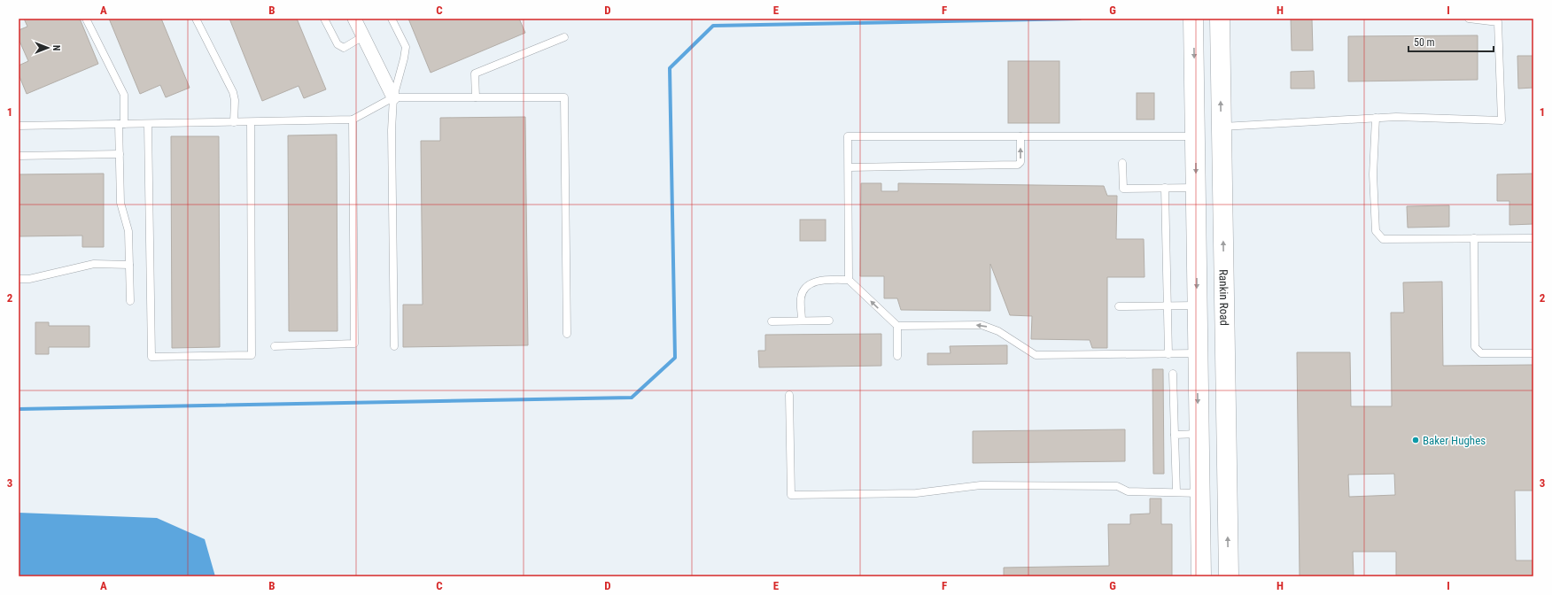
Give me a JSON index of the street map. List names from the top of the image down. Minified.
{"streets":{"main road":["Rankin Road"]},"places":["Baker Hughes"],"scale_bar":"50 m","north":"right","grid":{"columns":["A","B","C","D","E","F","G","H","I"],"rows":["1","2","3"]}}
